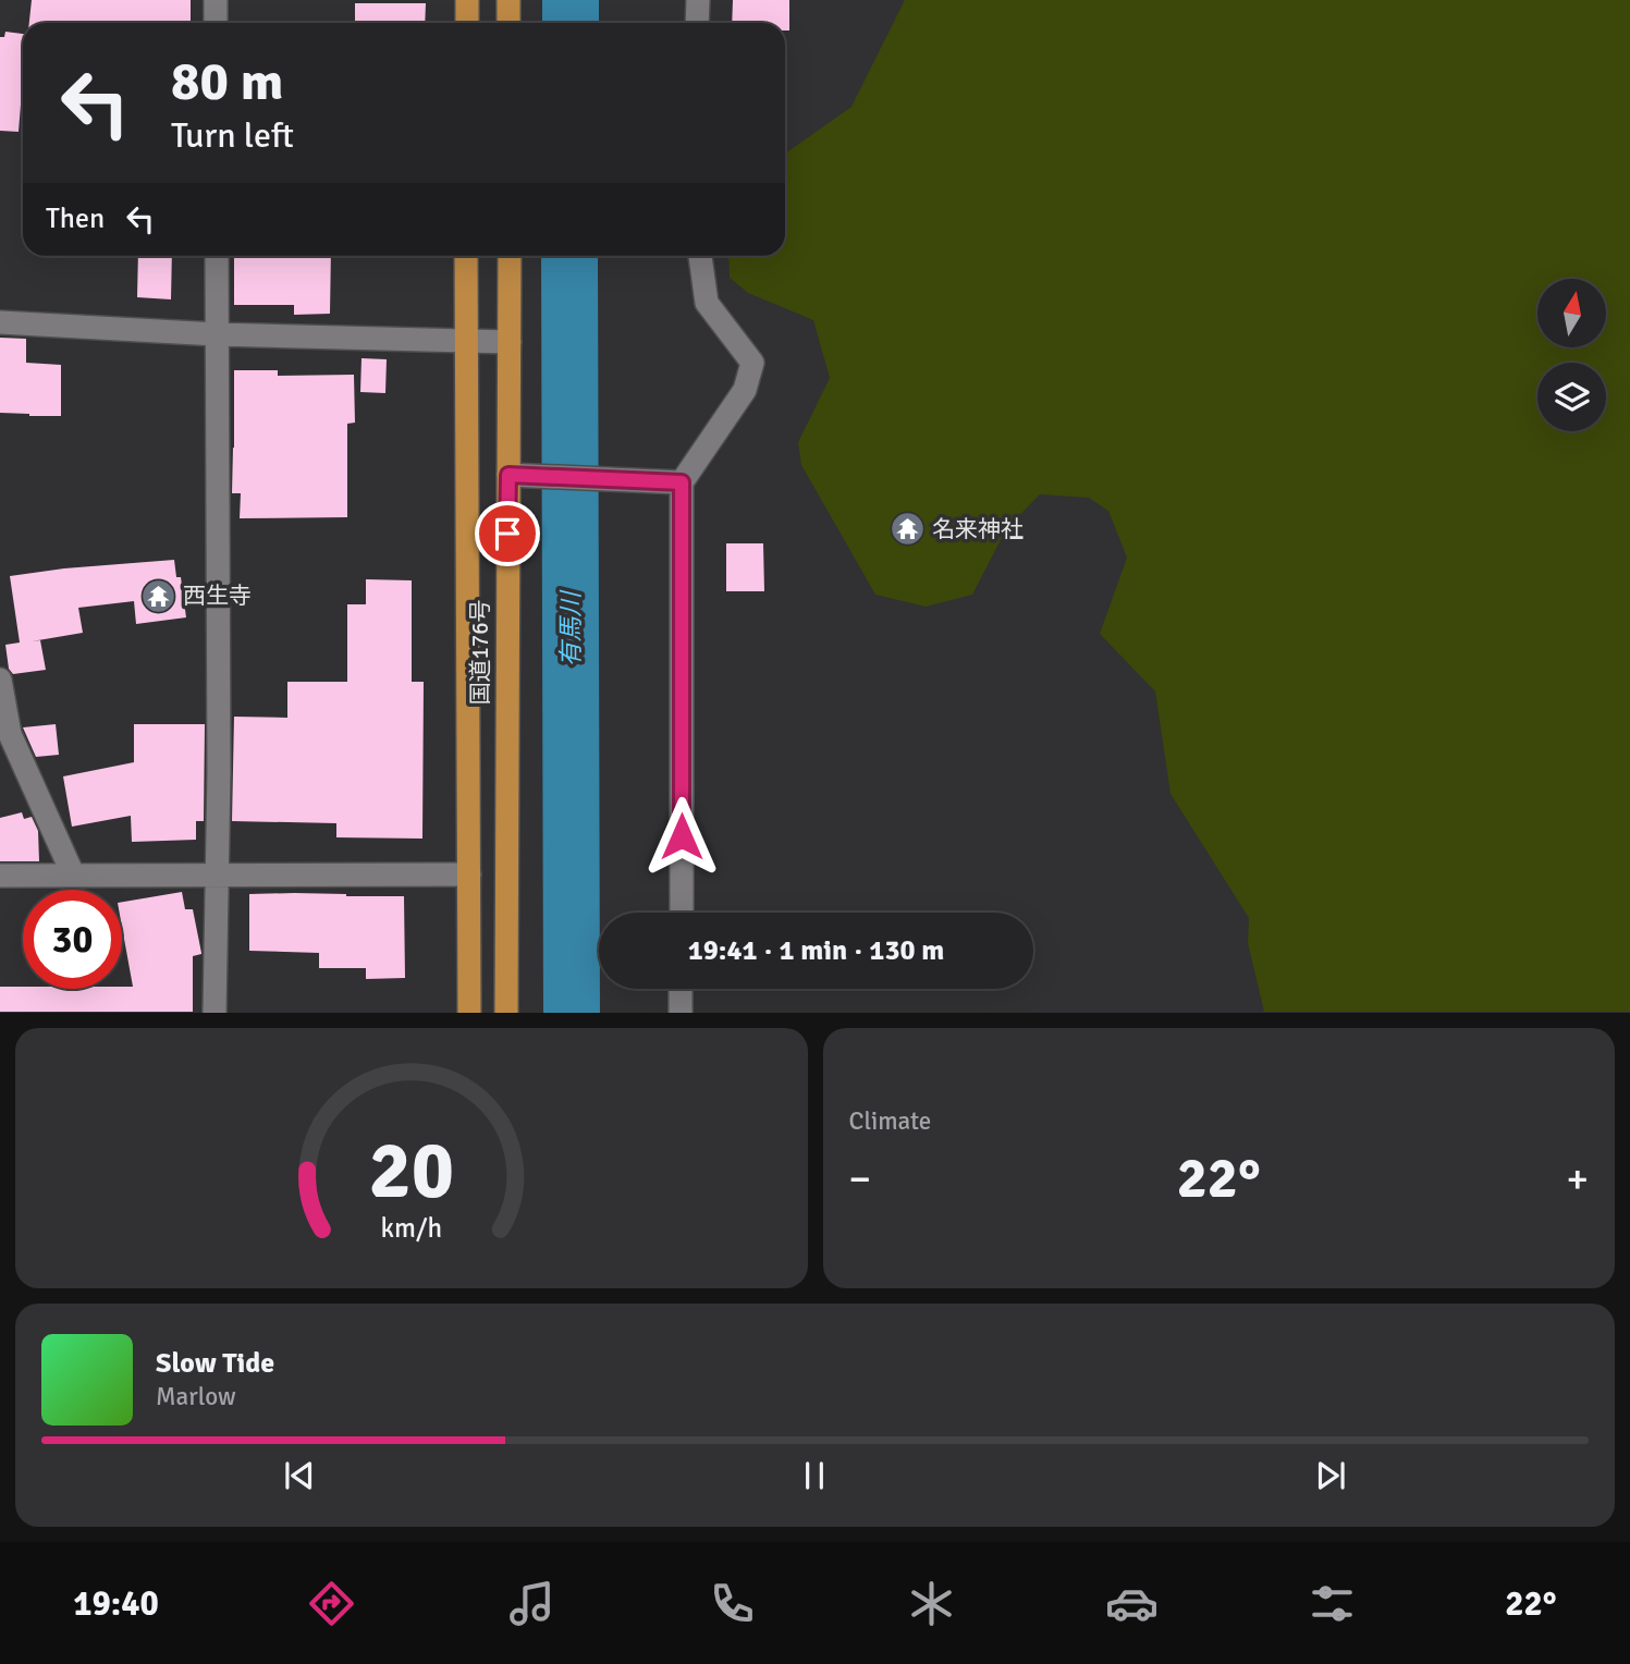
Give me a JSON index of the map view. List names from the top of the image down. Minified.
{"streets":{"highway":["国道176号"]},"water":["有馬川"],"places":{"temple":["名来神社","西生寺"]},"north":"top","page":{"turn":["80 m","Turn left"],"then":"Then","limit":"30","trip":"19:41 · 1 min · 130 m","tile":"Climate","heat":["−","22°","+"],"song":["Slow Tide","Marlow"],"tabs":["19:40","22°"],"gauge":["20","km/h"]}}
